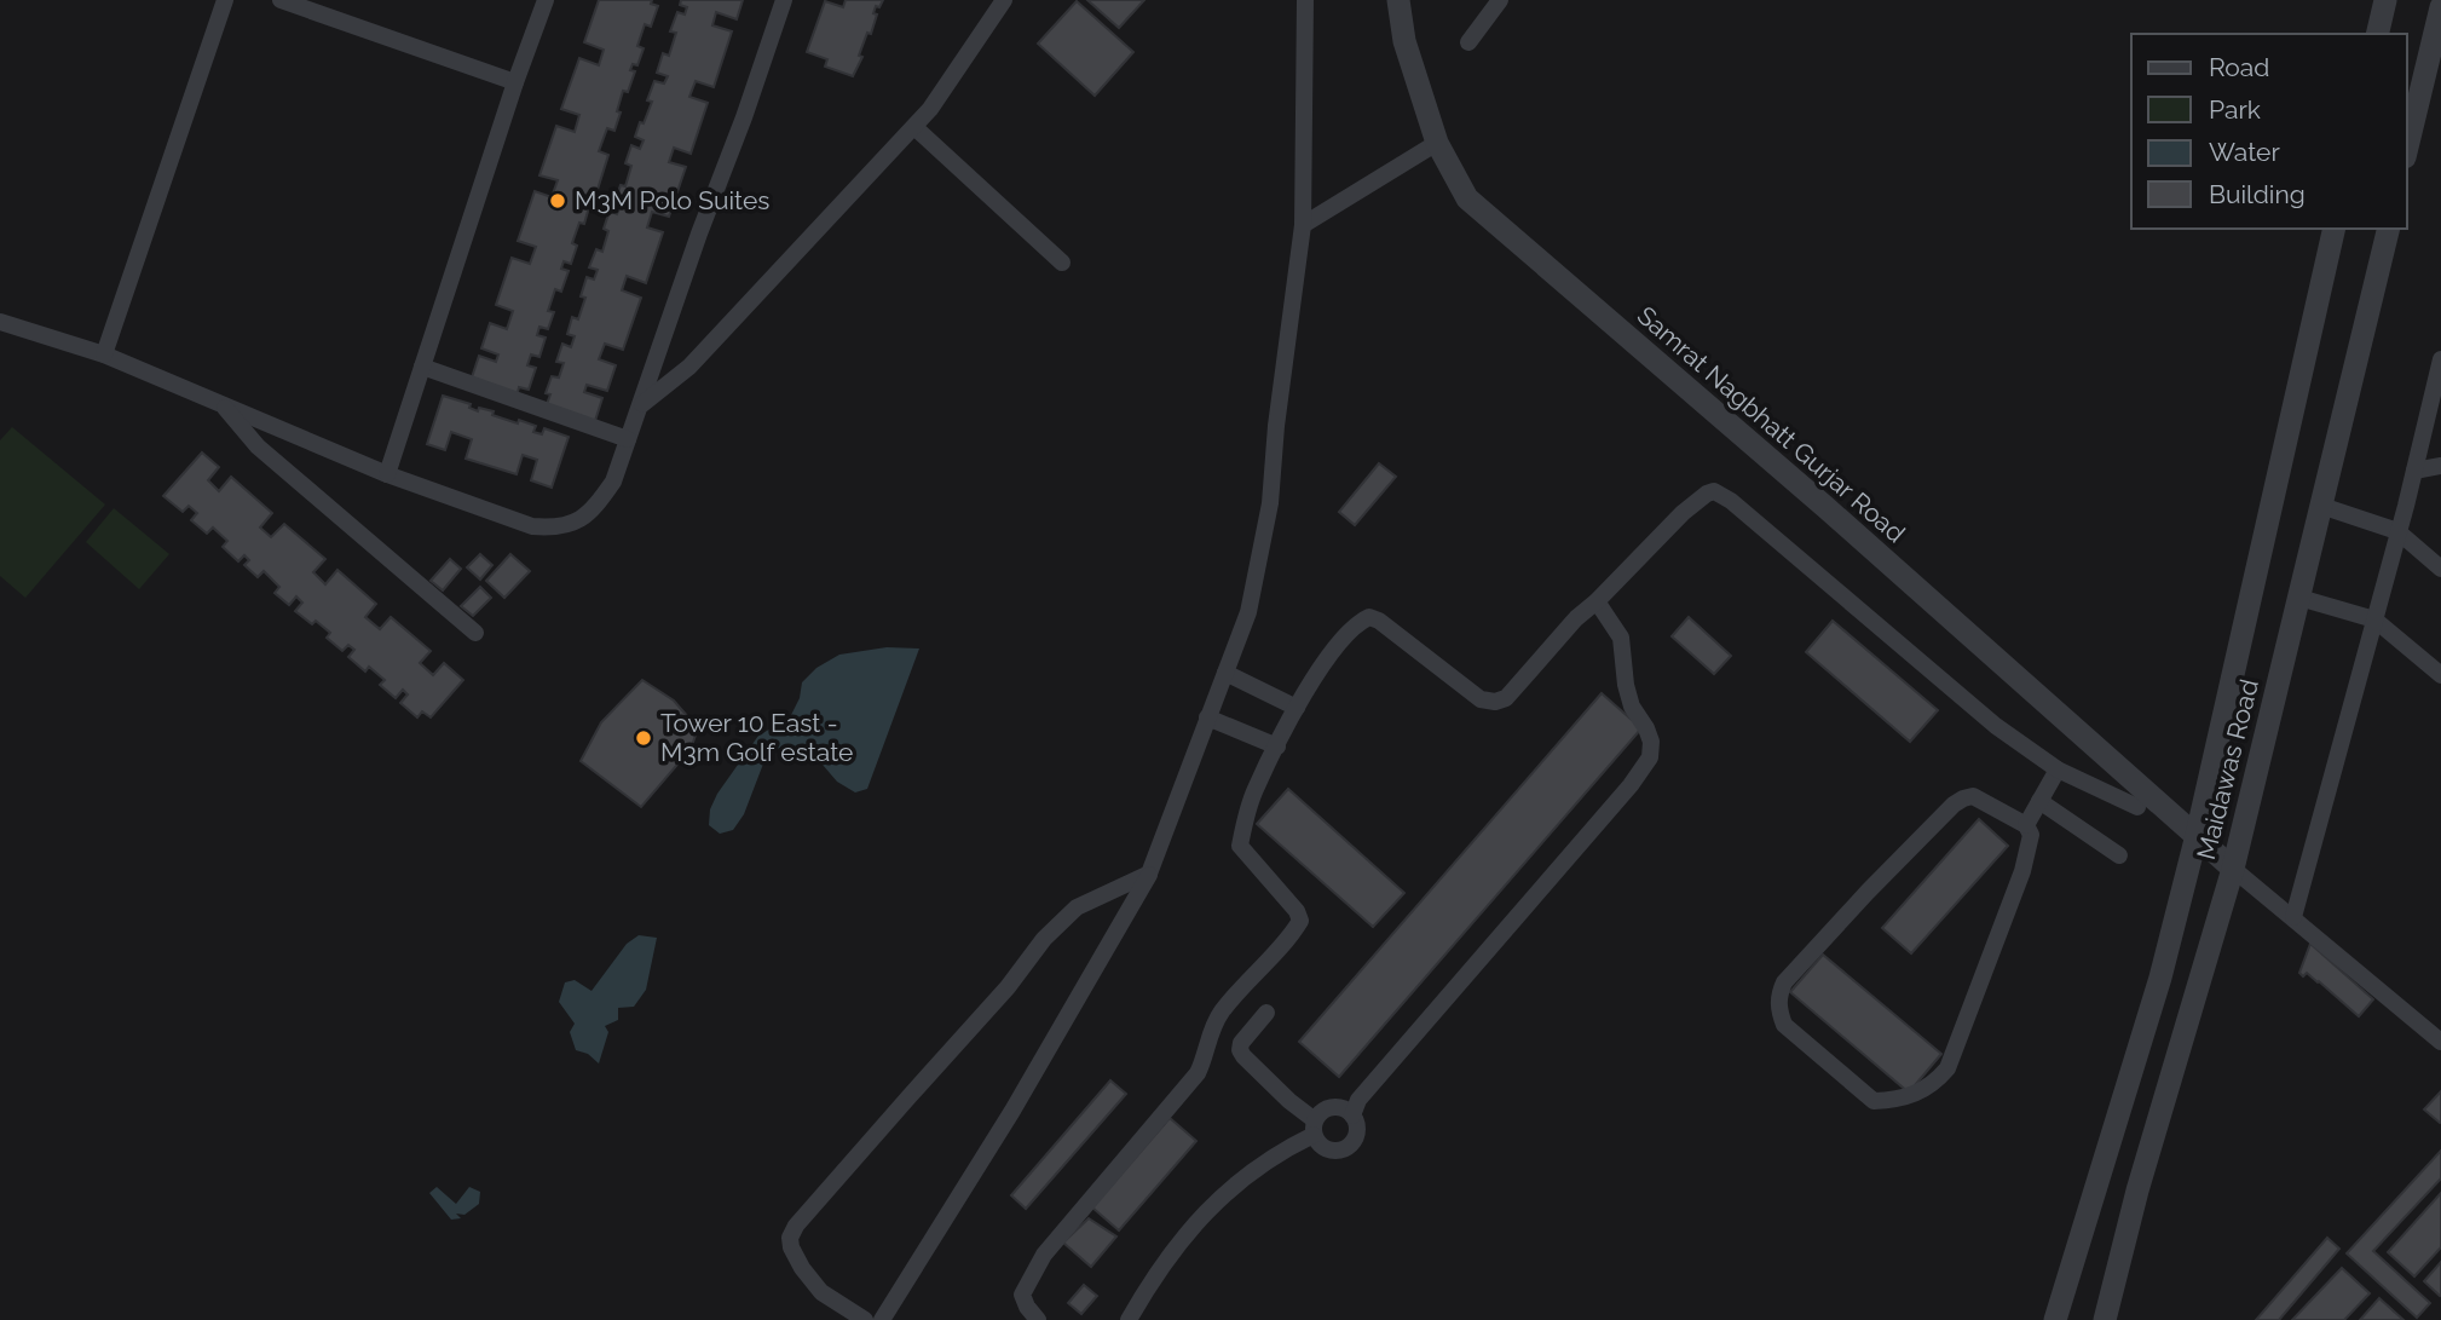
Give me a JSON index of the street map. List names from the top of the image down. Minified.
{"streets":{"street":["Samrat Nagbhatt Gurjar Road","Maidawas Road"]},"crossings":[["Samrat Nagbhatt Gurjar Road","Maidawas Road"]],"places":["M3M Polo Suites","Tower 10 East - M3m Golf estate"],"legend":["Road","Park","Water","Building"]}
